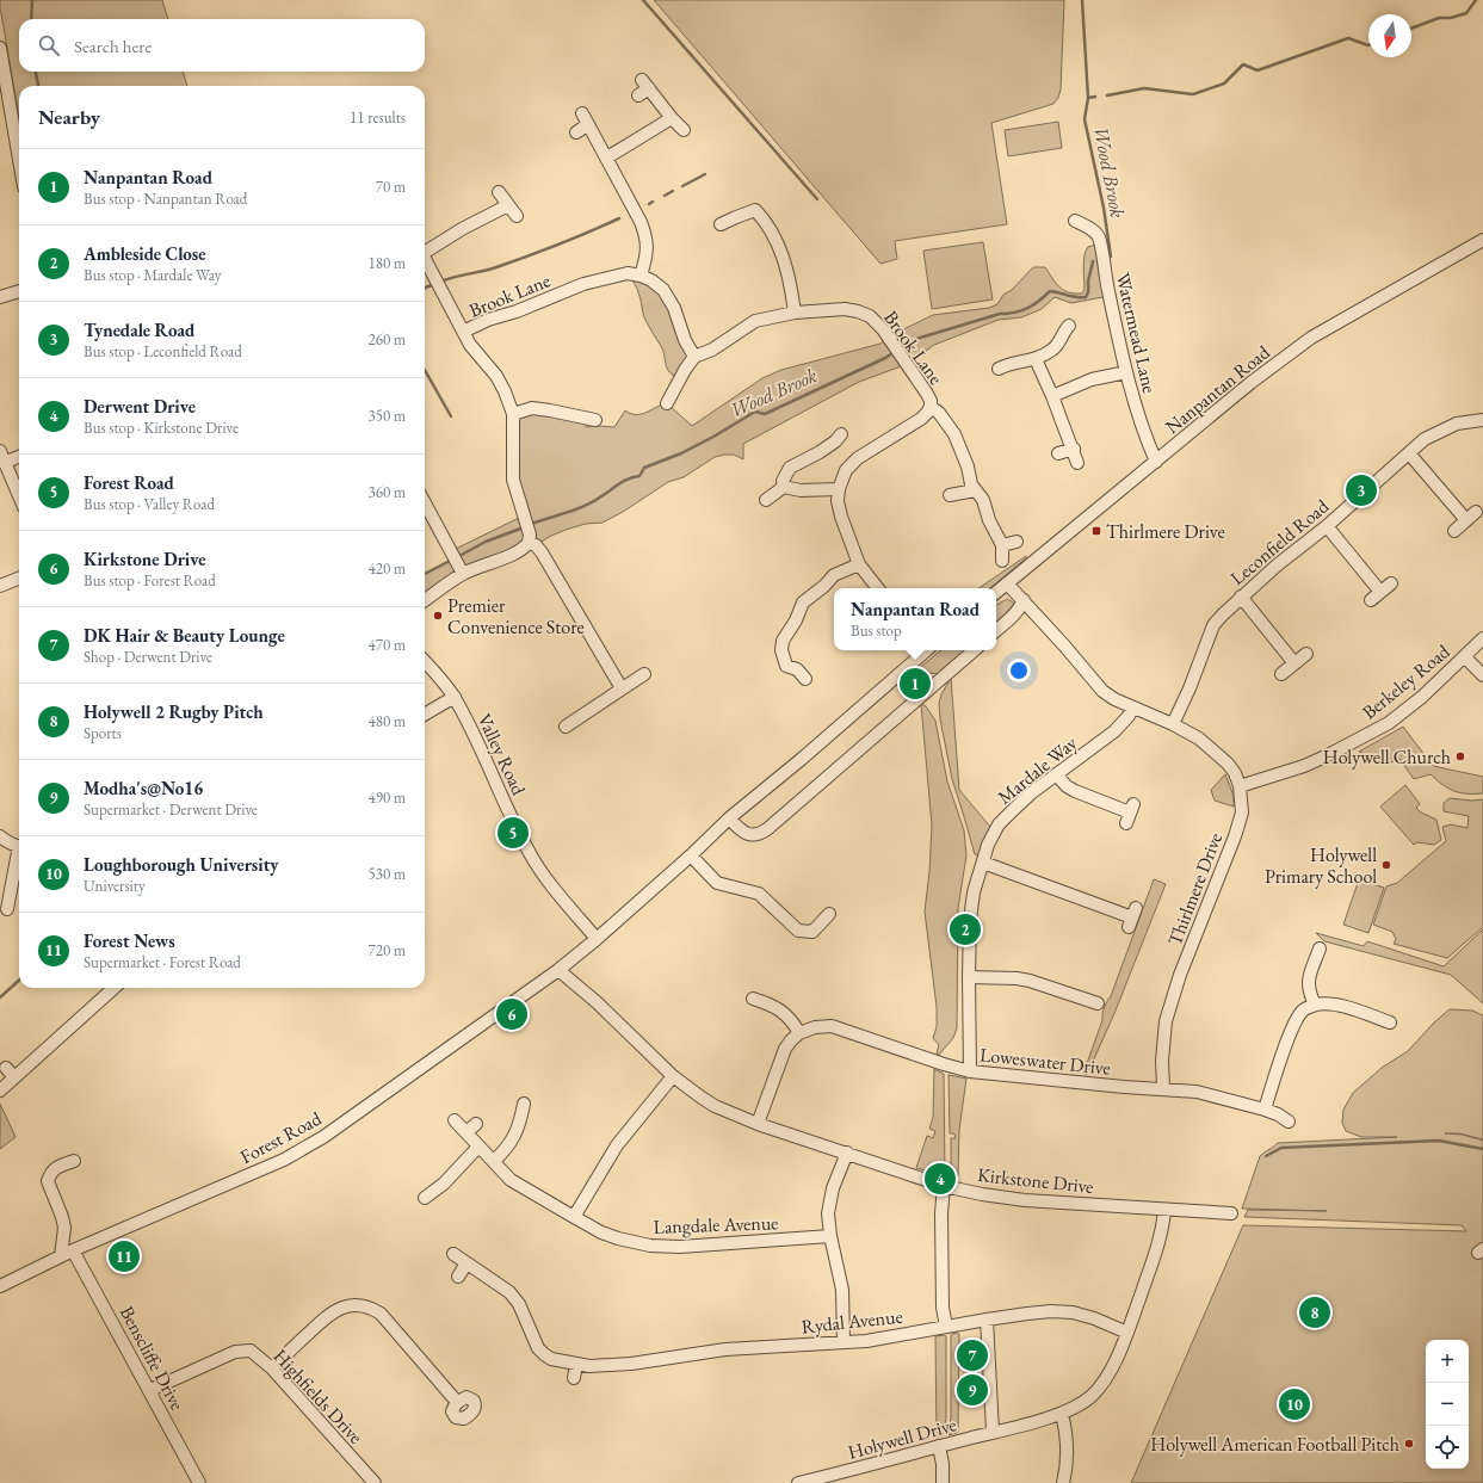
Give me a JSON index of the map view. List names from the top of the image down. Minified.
{"streets":{"street":["Brook Lane","Watermead Lane","Nanpantan Road","Leconfield Road","Berkeley Road","Valley Road","Mardale Way","Thirlmere Drive","Loweswater Drive","Forest Road","Kirkstone Drive","Langdale Avenue","Rydal Avenue","Benscliffe Drive","Highfields Drive","Holywell Drive"]},"crossings":[["Watermead Lane","Nanpantan Road"],["Nanpantan Road","Thirlmere Drive"],["Leconfield Road","Thirlmere Drive"],["Berkeley Road","Thirlmere Drive"],["Valley Road","Forest Road"],["Mardale Way","Thirlmere Drive"],["Mardale Way","Loweswater Drive"],["Thirlmere Drive","Loweswater Drive"],["Forest Road","Kirkstone Drive"],["Forest Road","Benscliffe Drive"],["Kirkstone Drive","Holywell Drive"],["Rydal Avenue","Holywell Drive"],["Benscliffe Drive","Highfields Drive"]],"water":["Wood Brook"],"places":{"transit":["Thirlmere Drive"],"other":["Premier Convenience Store","Holywell Church","Holywell Primary School","Holywell American Football Pitch"]},"north":"bottom","page":{"search":"Search here","heading":["Nearby","11 results"],"list":[{"mark":"1","name":"Nanpantan Road","note":"Bus stop · Nanpantan Road","value":"70 m"},{"mark":"2","name":"Ambleside Close","note":"Bus stop · Mardale Way","value":"180 m"},{"mark":"3","name":"Tynedale Road","note":"Bus stop · Leconfield Road","value":"260 m"},{"mark":"4","name":"Derwent Drive","note":"Bus stop · Kirkstone Drive","value":"350 m"},{"mark":"5","name":"Forest Road","note":"Bus stop · Valley Road","value":"360 m"},{"mark":"6","name":"Kirkstone Drive","note":"Bus stop · Forest Road","value":"420 m"},{"mark":"7","name":"DK Hair & Beauty Lounge","note":"Shop · Derwent Drive","value":"470 m"},{"mark":"8","name":"Holywell 2 Rugby Pitch","note":"Sports","value":"480 m"},{"mark":"9","name":"Modha's@No16","note":"Supermarket · Derwent Drive","value":"490 m"},{"mark":"10","name":"Loughborough University","note":"University","value":"530 m"},{"mark":"11","name":"Forest News","note":"Supermarket · Forest Road","value":"720 m"}],"pins":["3","1","5","2","6","4","11","8","7","9","10"],"popup":["Nanpantan Road","Bus stop"],"map_buttons":["+","−"]}}
